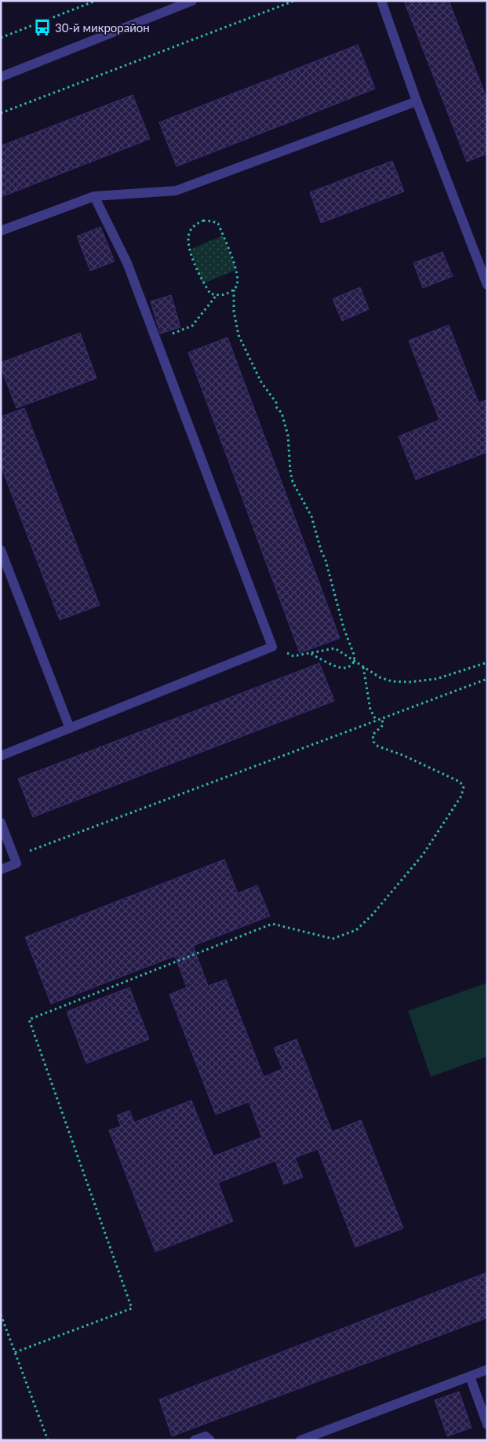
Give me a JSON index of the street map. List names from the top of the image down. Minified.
{"places":{"bus stop":["30-й микрорайон"]}}
